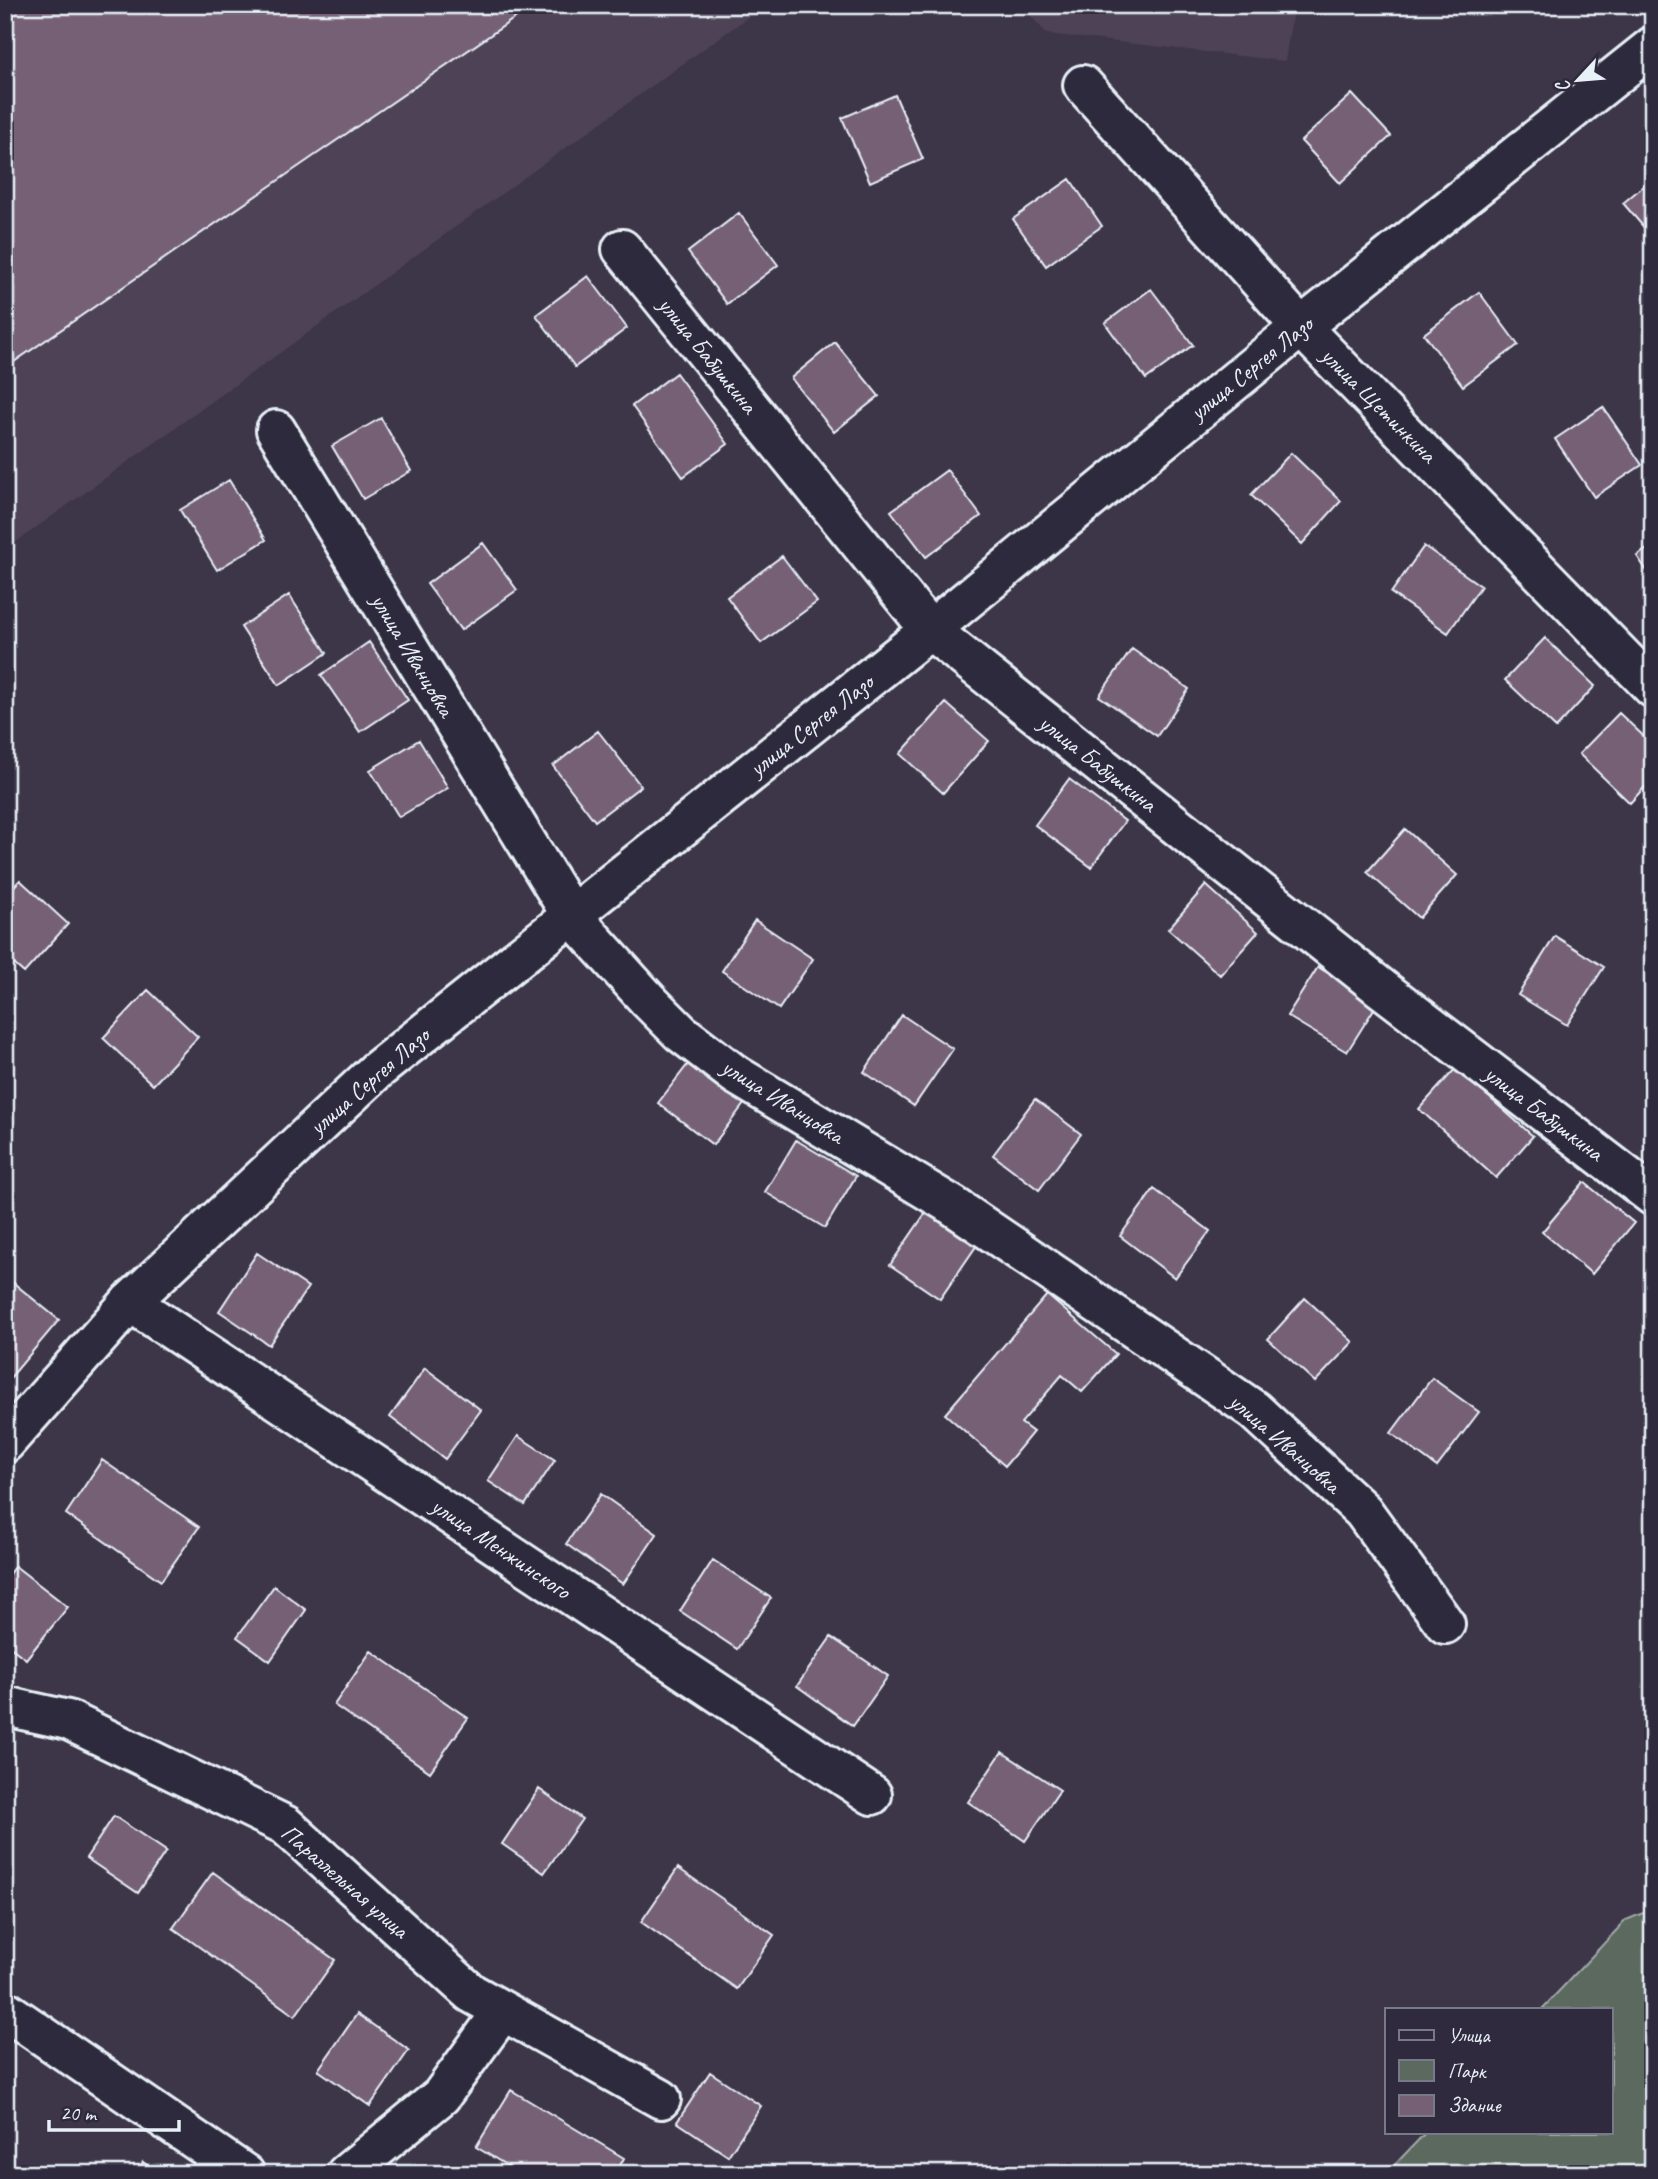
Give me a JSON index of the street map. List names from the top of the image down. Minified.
{"streets":{"street":["улица Бабушкина","улица Сергея Лазо","улица Щетинкина","улица Иванцовка","улица Менжинского","Параллельная улица"]},"crossings":[["улица Бабушкина","улица Сергея Лазо"],["улица Сергея Лазо","улица Щетинкина"],["улица Сергея Лазо","улица Иванцовка"],["улица Сергея Лазо","улица Менжинского"]],"legend":["Улица","Парк","Здание"],"scale_bar":"20 m","north":"bottom left"}
